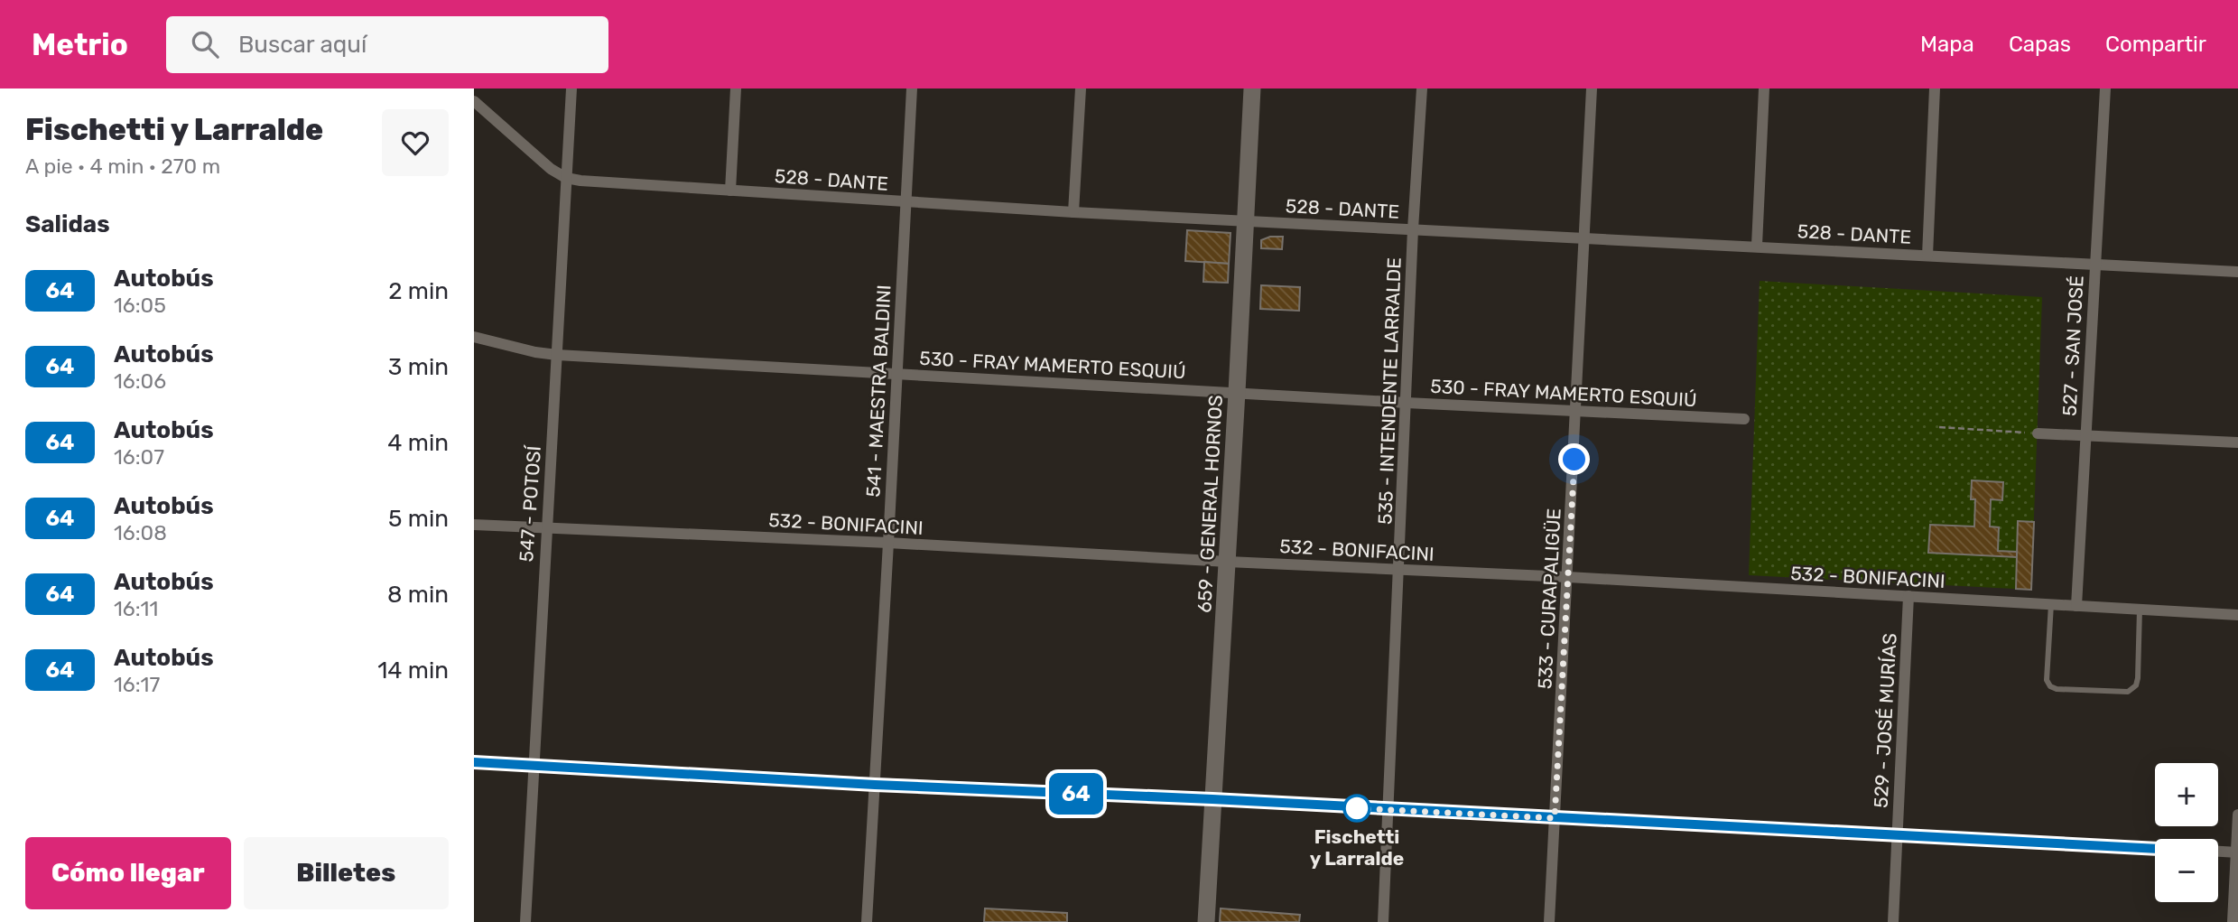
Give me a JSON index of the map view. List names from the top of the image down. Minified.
{"streets":{"street":["528 - DANTE","527 - SAN JOSÉ","530 - FRAY MAMERTO ESQUIÚ","541 - MAESTRA BALDINI","535 - INTENDENTE LARRALDE","547 - POTOSÍ","659 - GENERAL HORNOS","532 - BONIFACINI","533 - CURAPALIGÜE","529 - JOSÉ MURÍAS"]},"crossings":[["528 - DANTE","527 - SAN JOSÉ"],["528 - DANTE","541 - MAESTRA BALDINI"],["528 - DANTE","535 - INTENDENTE LARRALDE"],["528 - DANTE","547 - POTOSÍ"],["528 - DANTE","659 - GENERAL HORNOS"],["528 - DANTE","533 - CURAPALIGÜE"],["527 - SAN JOSÉ","532 - BONIFACINI"],["530 - FRAY MAMERTO ESQUIÚ","541 - MAESTRA BALDINI"],["530 - FRAY MAMERTO ESQUIÚ","535 - INTENDENTE LARRALDE"],["530 - FRAY MAMERTO ESQUIÚ","547 - POTOSÍ"],["530 - FRAY MAMERTO ESQUIÚ","659 - GENERAL HORNOS"],["530 - FRAY MAMERTO ESQUIÚ","533 - CURAPALIGÜE"],["541 - MAESTRA BALDINI","532 - BONIFACINI"],["535 - INTENDENTE LARRALDE","532 - BONIFACINI"],["547 - POTOSÍ","532 - BONIFACINI"],["659 - GENERAL HORNOS","532 - BONIFACINI"],["532 - BONIFACINI","533 - CURAPALIGÜE"],["532 - BONIFACINI","529 - JOSÉ MURÍAS"]],"places":["Fischetti y Larralde"],"lines":["bus line 64"],"page":{"header":"Metrio","search":"Buscar aquí","nav":["Mapa","Capas","Compartir"],"heading":[["Fischetti y Larralde","A pie · 4 min · 270 m"],"Salidas"],"on_map":"64","list":[{"mark":"64","name":"Autobús","note":"16:05","value":"2 min"},{"mark":"64","name":"Autobús","note":"16:06","value":"3 min"},{"mark":"64","name":"Autobús","note":"16:07","value":"4 min"},{"mark":"64","name":"Autobús","note":"16:08","value":"5 min"},{"mark":"64","name":"Autobús","note":"16:11","value":"8 min"},{"mark":"64","name":"Autobús","note":"16:17","value":"14 min"}],"map_buttons":["+","−"],"buttons":["Cómo llegar","Billetes"]}}
